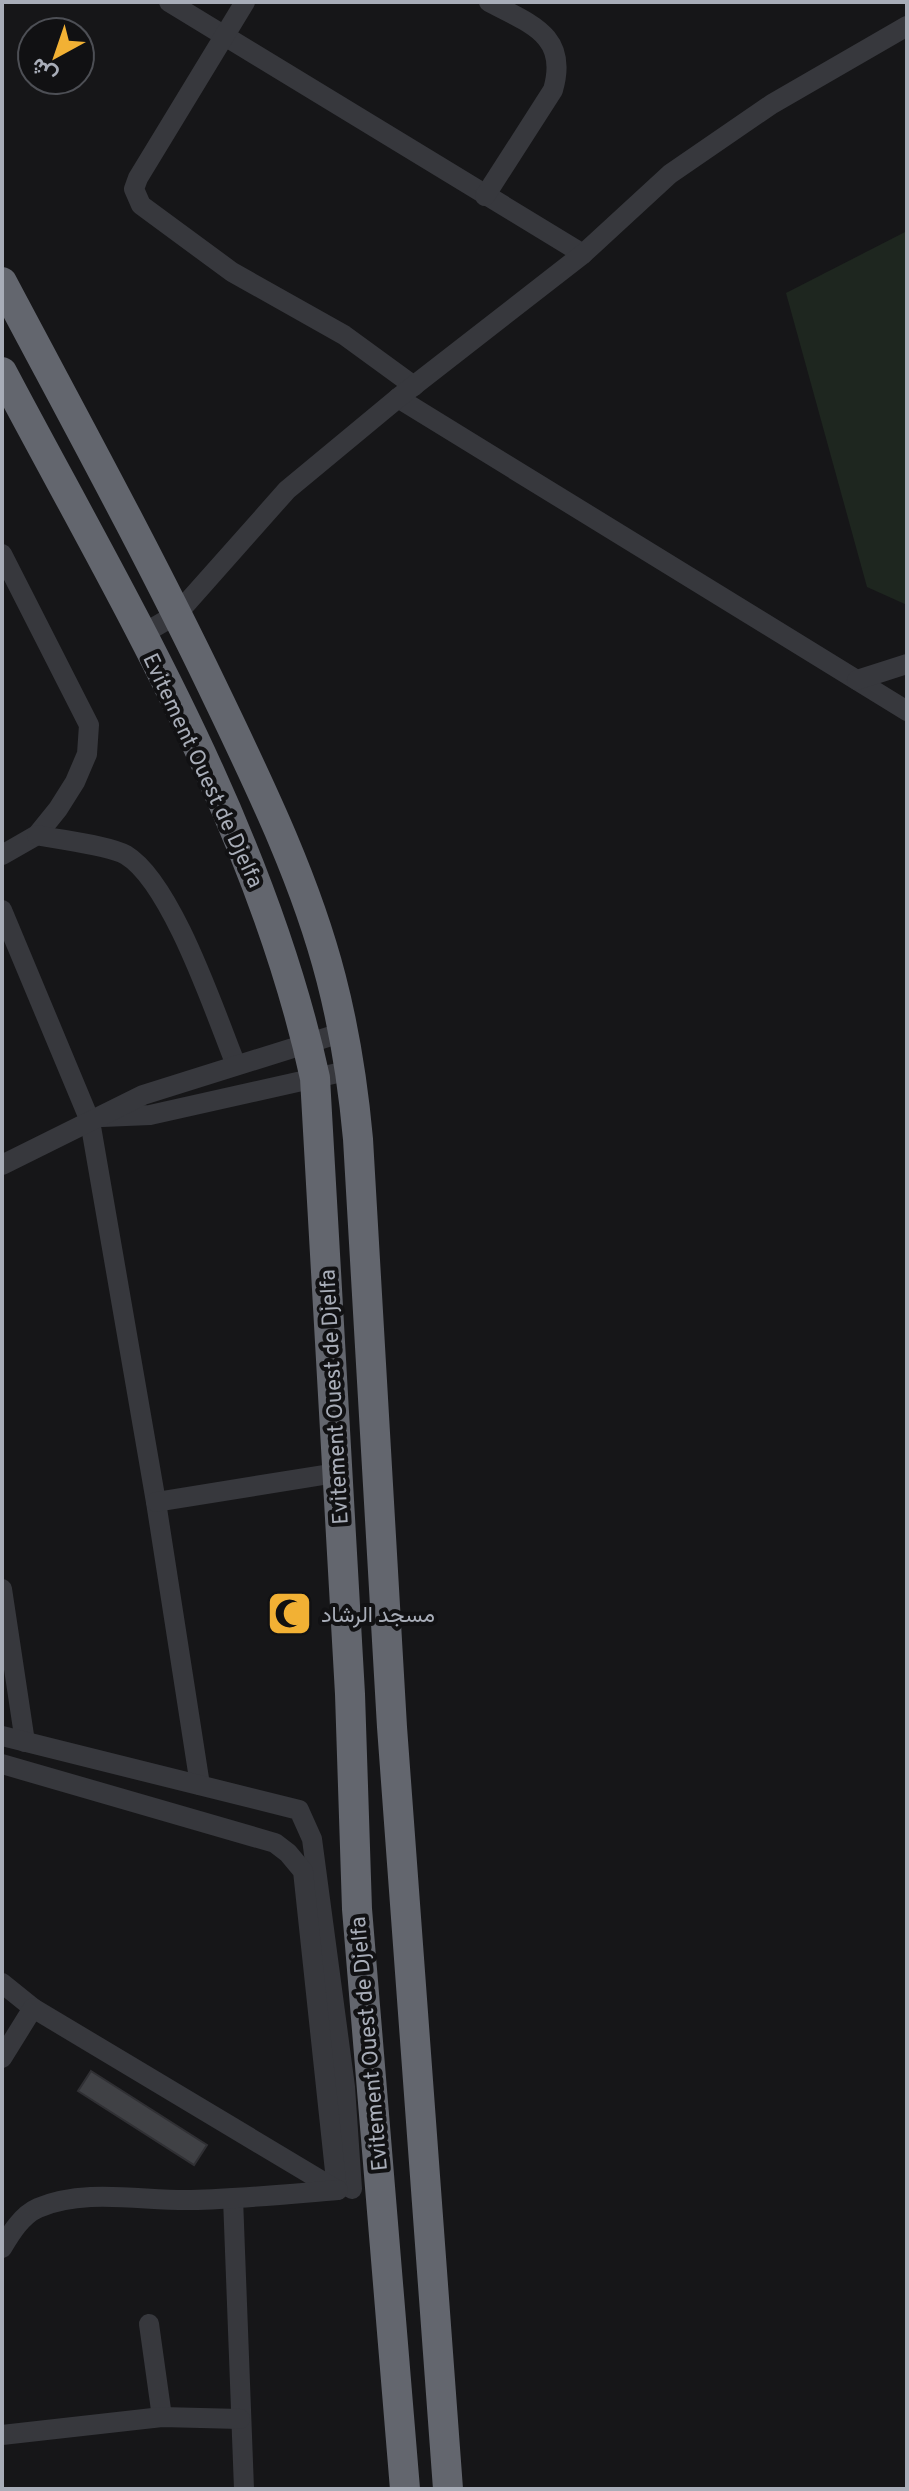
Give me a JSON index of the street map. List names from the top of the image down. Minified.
{"streets":{"highway":["Evitement Ouest de Djelfa"]},"places":{"mosque":["مسجد الرشاد"]},"north":"bottom left"}
